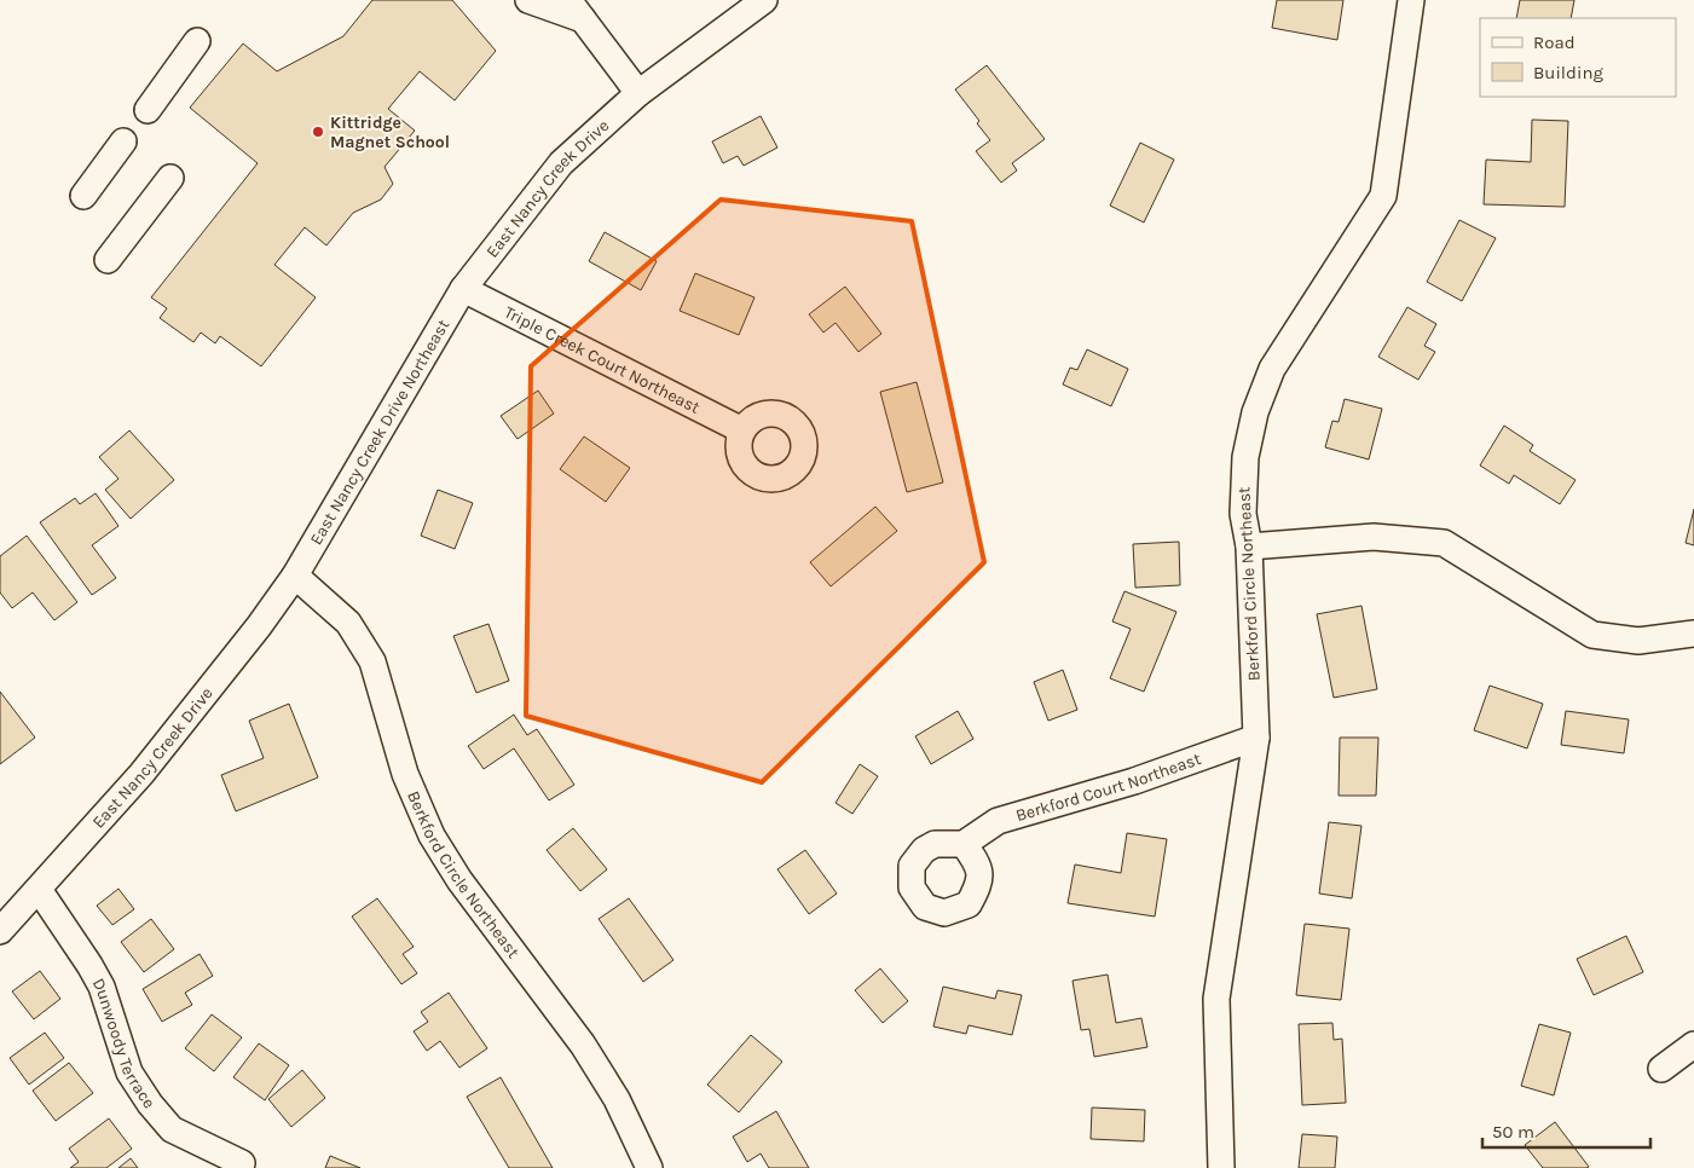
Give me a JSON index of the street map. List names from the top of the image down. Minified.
{"streets":{"street":["East Nancy Creek Drive","Triple Creek Court Northeast","East Nancy Creek Drive Northeast","Berkford Circle Northeast","Berkford Court Northeast","Dunwoody Terrace"]},"crossings":[["East Nancy Creek Drive","Triple Creek Court Northeast"],["East Nancy Creek Drive","East Nancy Creek Drive Northeast"],["East Nancy Creek Drive","Berkford Circle Northeast"],["East Nancy Creek Drive","Dunwoody Terrace"],["Triple Creek Court Northeast","East Nancy Creek Drive Northeast"],["East Nancy Creek Drive Northeast","Berkford Circle Northeast"],["Berkford Circle Northeast","Berkford Court Northeast"]],"places":["Kittridge Magnet School"],"legend":["Road","Building"],"scale_bar":"50 m"}
